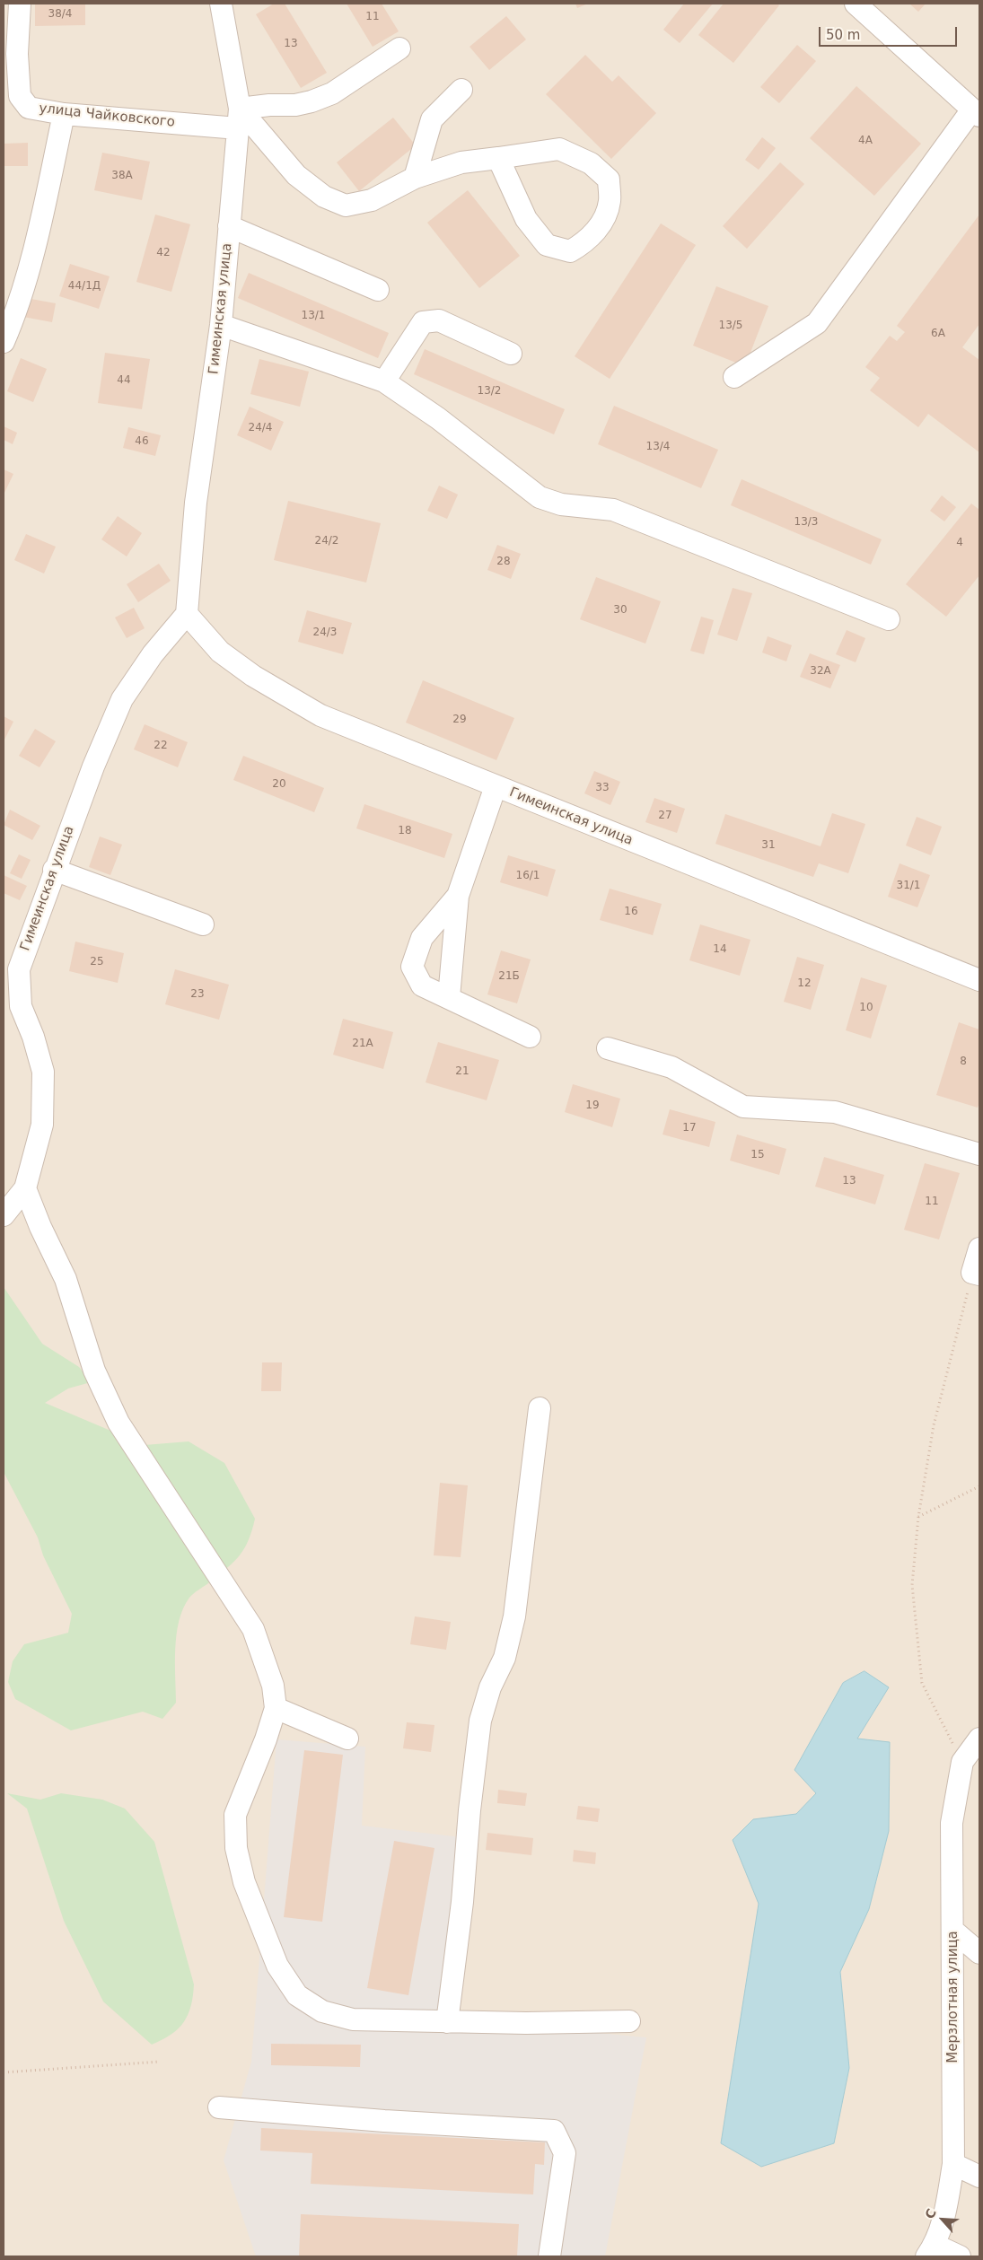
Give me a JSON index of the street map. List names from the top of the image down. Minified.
{"streets":{"street":["улица Чайковского","Гимеинская улица","Мерзлотная улица"]},"crossings":[["улица Чайковского","Гимеинская улица"]],"house_numbers":["38/4","11","13","4А","38А","42","44/1Д","13/1","13/5","6А","44","13/2","24/4","46","13/4","13/3","24/2","4","28","30","24/3","32А","29","22","20","33","27","18","31","16/1","31/1","16","14","25","21Б","12","23","10","21А","8","21","19","17","15","13","11"],"scale_bar":"50 m","north":"top left"}
